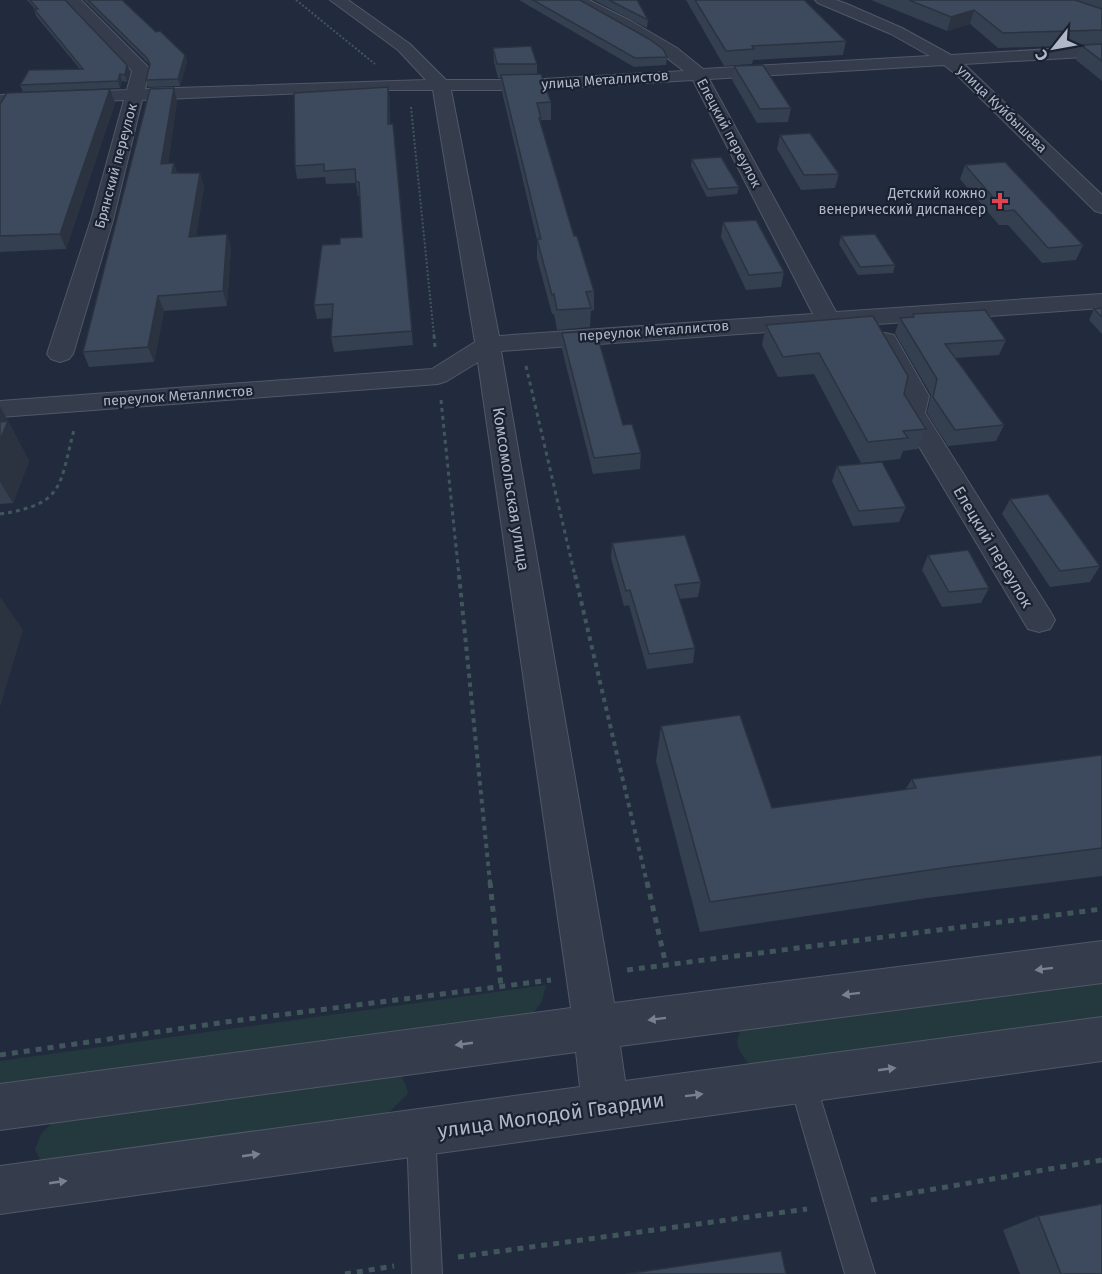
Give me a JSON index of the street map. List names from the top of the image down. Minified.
{"streets":{"street":["улица Металлистов","улица Куйбышева","Елецкий переулок","Брянский переулок","переулок Металлистов","Комсомольская улица","улица Молодой Гвардии"]},"crossings":[["улица Металлистов","улица Куйбышева"],["улица Металлистов","Елецкий переулок"],["улица Металлистов","Брянский переулок"],["улица Металлистов","Комсомольская улица"],["Елецкий переулок","переулок Металлистов"],["переулок Металлистов","Комсомольская улица"],["Комсомольская улица","улица Молодой Гвардии"]],"places":{"health":["Детский кожно венерический диспансер"]},"north":"bottom left"}
